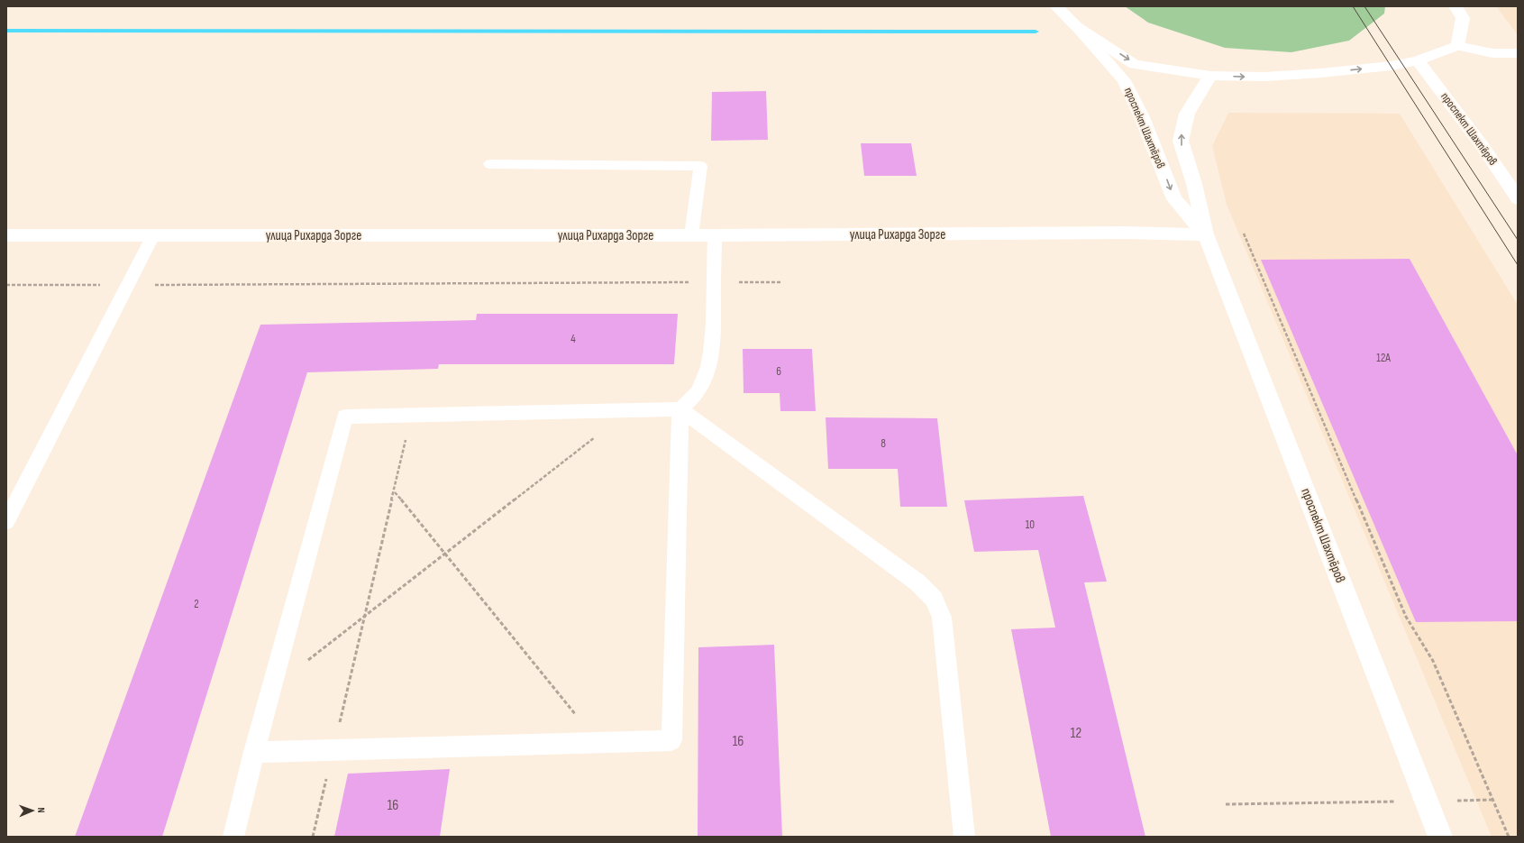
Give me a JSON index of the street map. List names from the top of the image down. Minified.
{"streets":{"street":["проспект Шахтёров","улица Рихарда Зорге"]},"crossings":[["проспект Шахтёров","улица Рихарда Зорге"]],"house_numbers":["4","12А","6","8","10","2","12","16","16"],"north":"right"}
